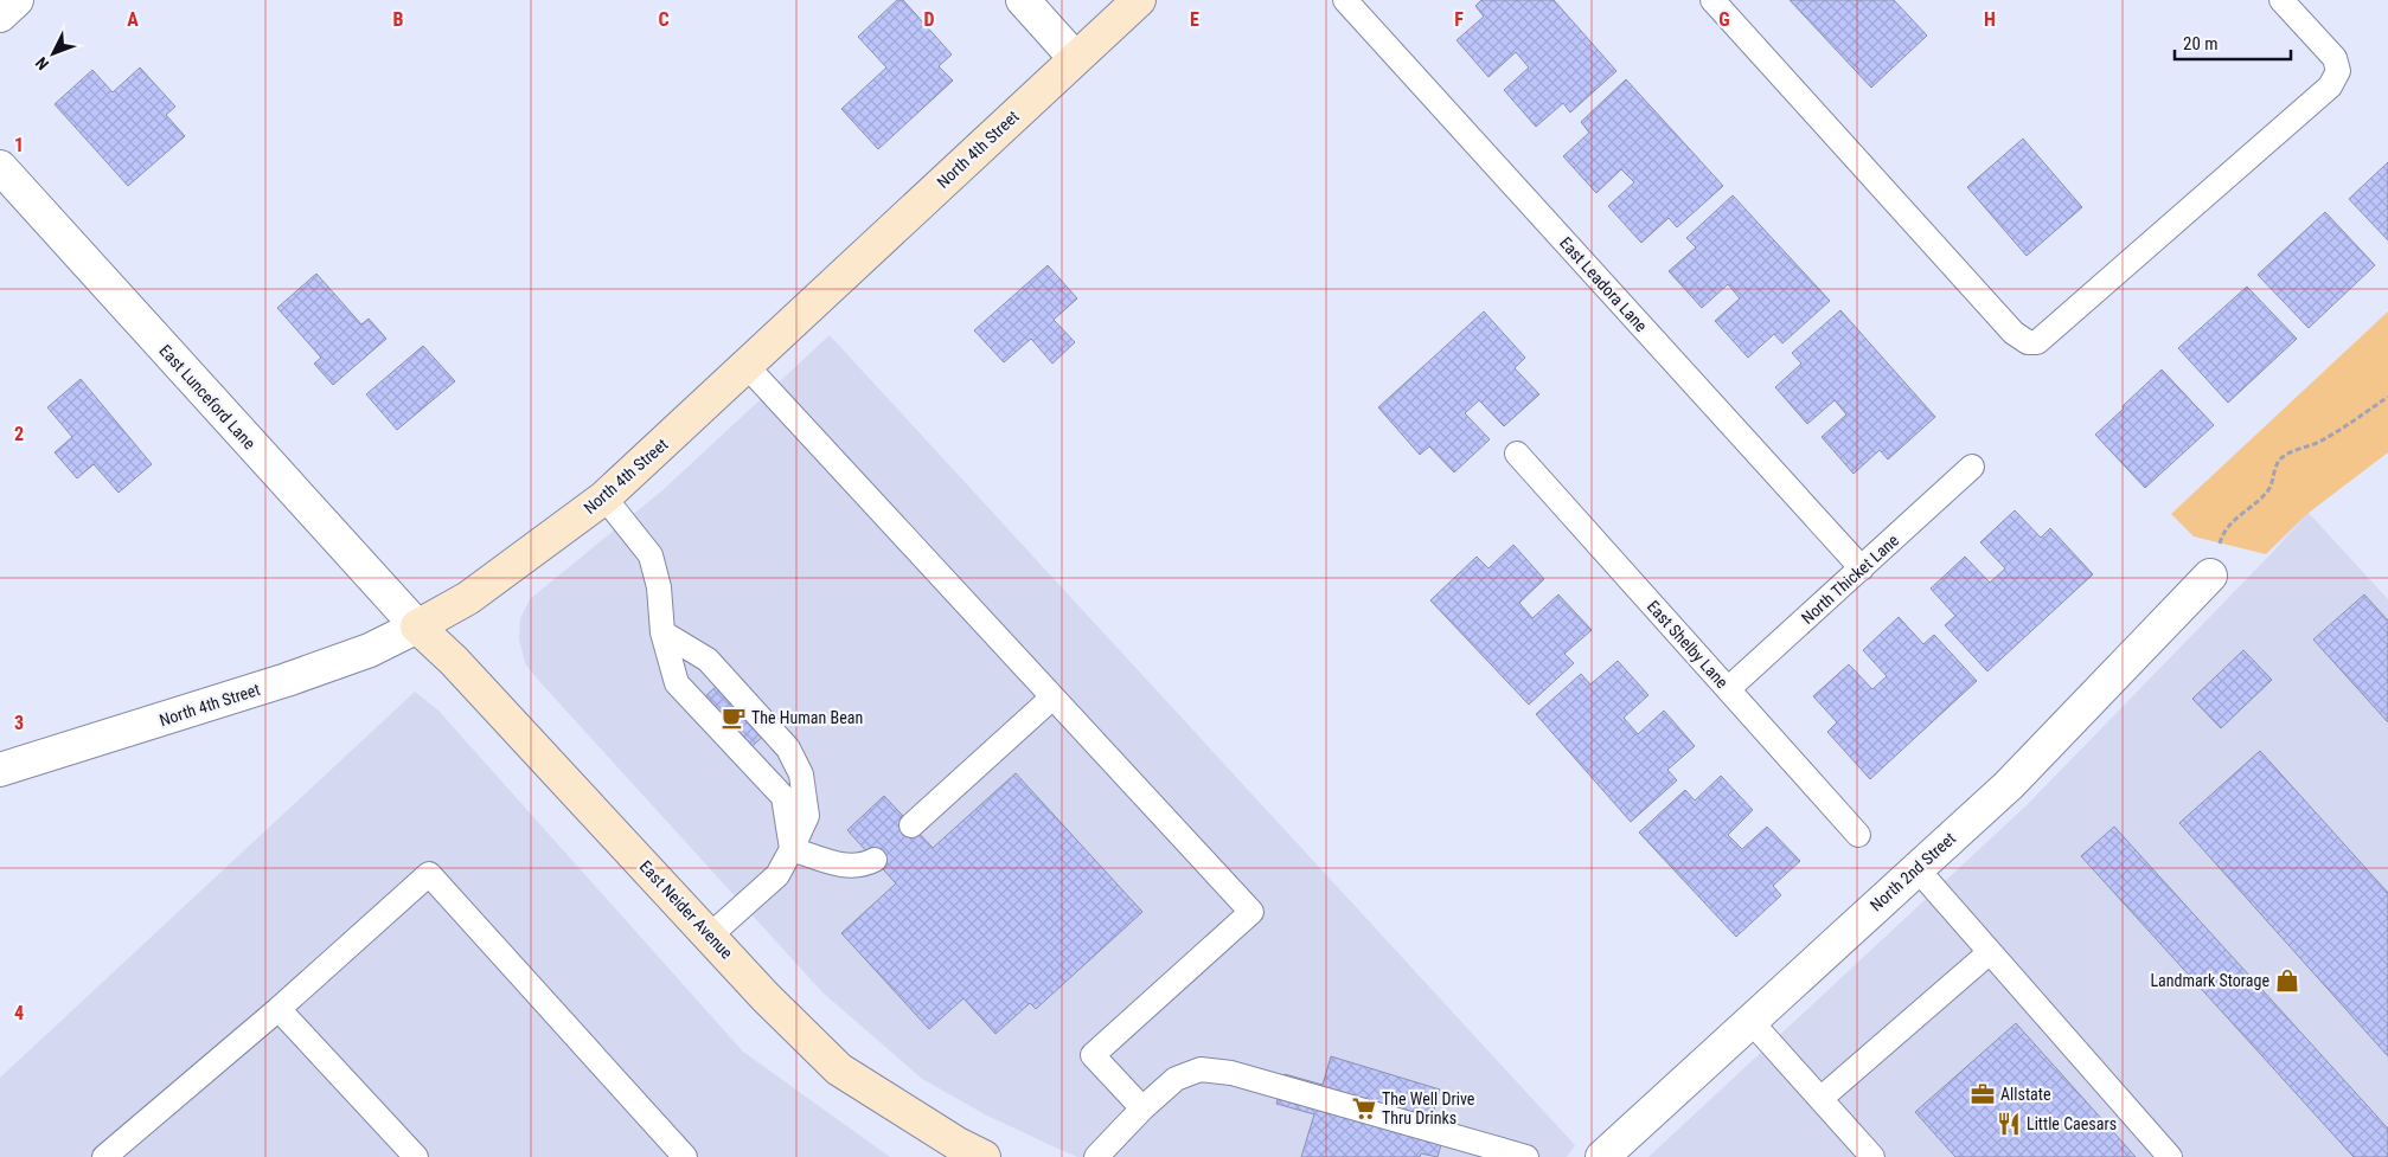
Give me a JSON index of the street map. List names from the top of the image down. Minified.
{"streets":{"main road":["North 4th Street","East Neider Avenue"],"street":["East Lunceford Lane","North 2nd Street"],"lane":["East Leadora Lane","North Thicket Lane","East Shelby Lane"]},"crossings":[["North 4th Street","East Lunceford Lane"],["North 4th Street","East Neider Avenue"],["East Leadora Lane","North Thicket Lane"],["East Lunceford Lane","East Neider Avenue"],["North Thicket Lane","East Shelby Lane"]],"places":{"cafe":["The Human Bean"],"shop":["Landmark Storage"],"office":["Allstate"],"supermarket":["The Well Drive Thru Drinks"],"restaurant":["Little Caesars"]},"scale_bar":"20 m","north":"bottom left","grid":{"columns":["A","B","C","D","E","F","G","H"],"rows":["1","2","3","4"]}}
